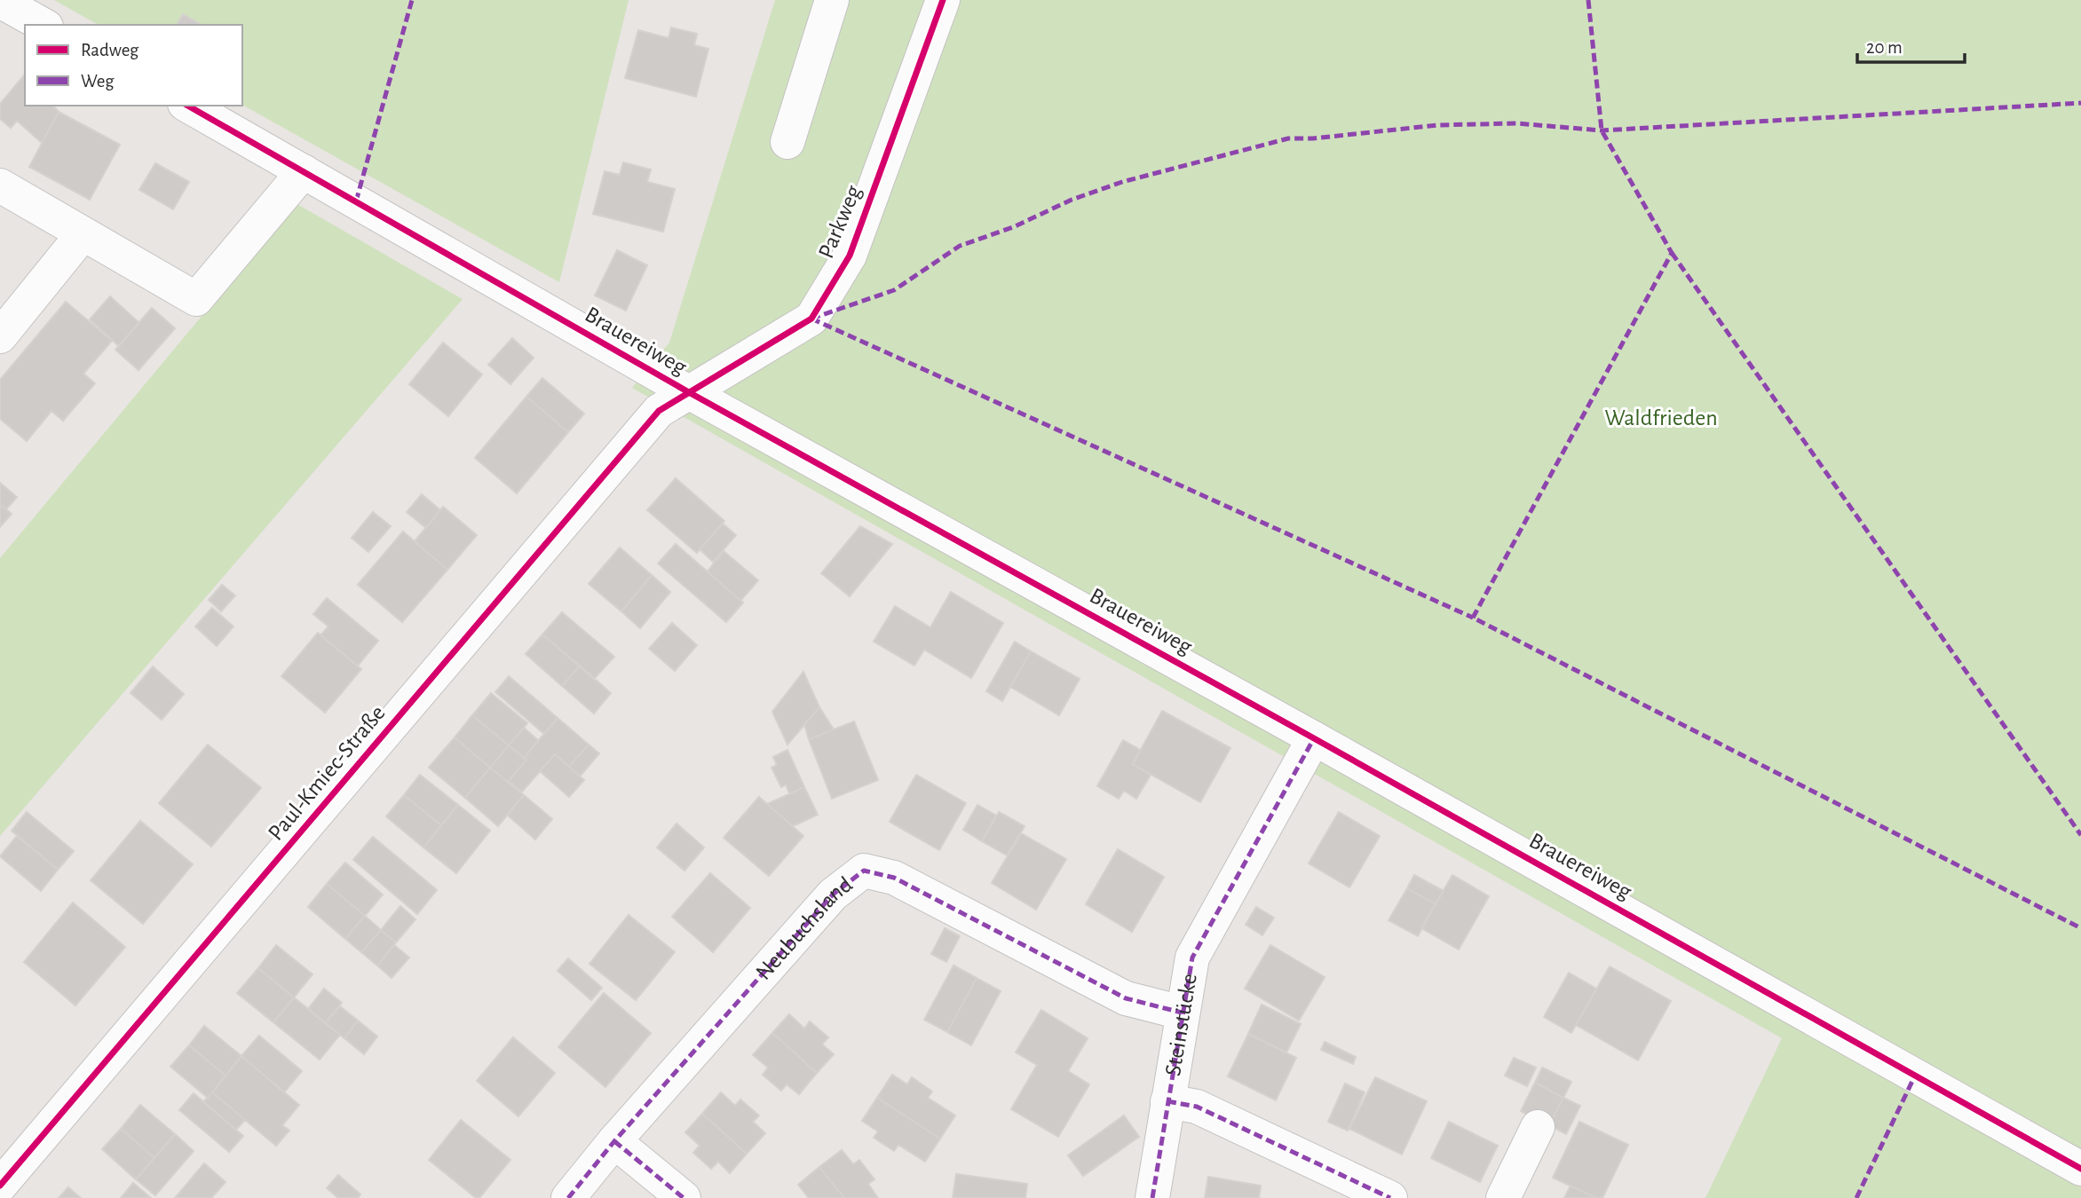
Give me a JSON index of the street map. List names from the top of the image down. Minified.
{"streets":{"street":["Parkweg","Brauereiweg","Paul-Kmiec-Straße","Neubuchsland","Steinstücke"]},"crossings":[["Parkweg","Brauereiweg"],["Parkweg","Paul-Kmiec-Straße"],["Brauereiweg","Paul-Kmiec-Straße"],["Brauereiweg","Steinstücke"],["Neubuchsland","Steinstücke"]],"parks":["Waldfrieden"],"legend":["Radweg","Weg"],"scale_bar":"20 m"}
